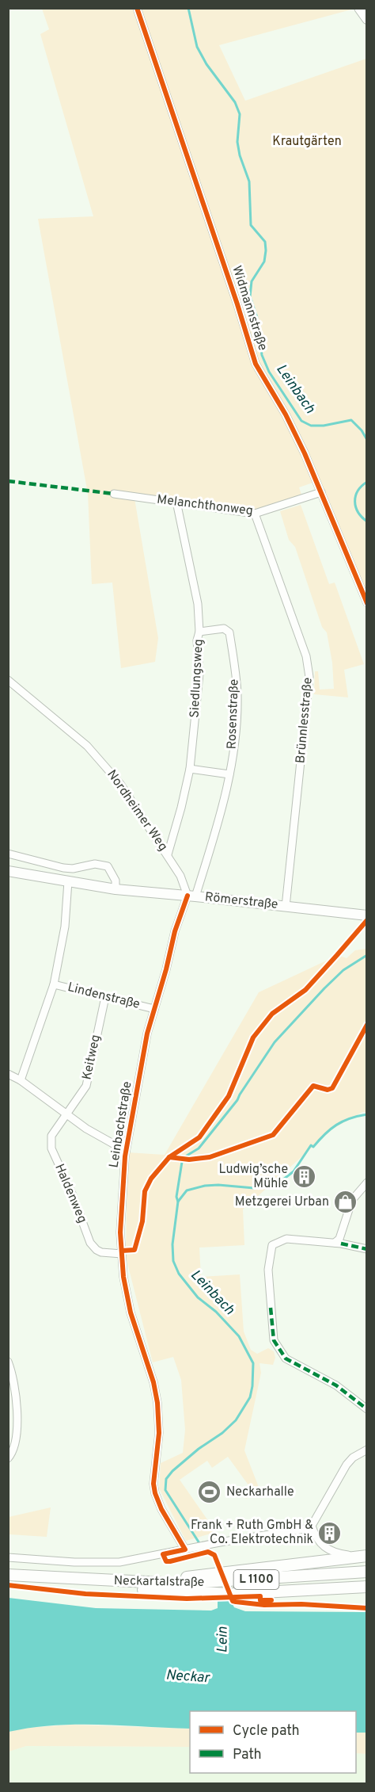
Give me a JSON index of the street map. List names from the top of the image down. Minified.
{"streets":{"main road":["Römerstraße","L 1100","Neckartalstraße"],"street":["Widmannstraße","Melanchthonweg","Siedlungsweg","Rosenstraße","Brünnlesstraße","Nordheimer Weg","Lindenstraße","Keitweg","Leinbachstraße","Haldenweg"]},"crossings":[["Widmannstraße","Melanchthonweg"],["Melanchthonweg","Siedlungsweg"],["Melanchthonweg","Brünnlesstraße"],["Siedlungsweg","Rosenstraße"],["Siedlungsweg","Nordheimer Weg"],["Rosenstraße","Nordheimer Weg"],["Rosenstraße","Römerstraße"],["Rosenstraße","Leinbachstraße"],["Brünnlesstraße","Römerstraße"],["Nordheimer Weg","Römerstraße"],["Nordheimer Weg","Leinbachstraße"],["Römerstraße","Leinbachstraße"],["Lindenstraße","Keitweg"],["Lindenstraße","Leinbachstraße"],["Keitweg","Haldenweg"],["Leinbachstraße","Haldenweg"]],"water":["Leinbach","Lein","Neckar"],"parks":["Krautgärten"],"places":{"building":["Ludwig’sche Mühle","Frank + Ruth GmbH & Co. Elektrotechnik"],"shop":["Metzgerei Urban"],"sports":["Neckarhalle"]},"legend":["Cycle path","Path"]}
